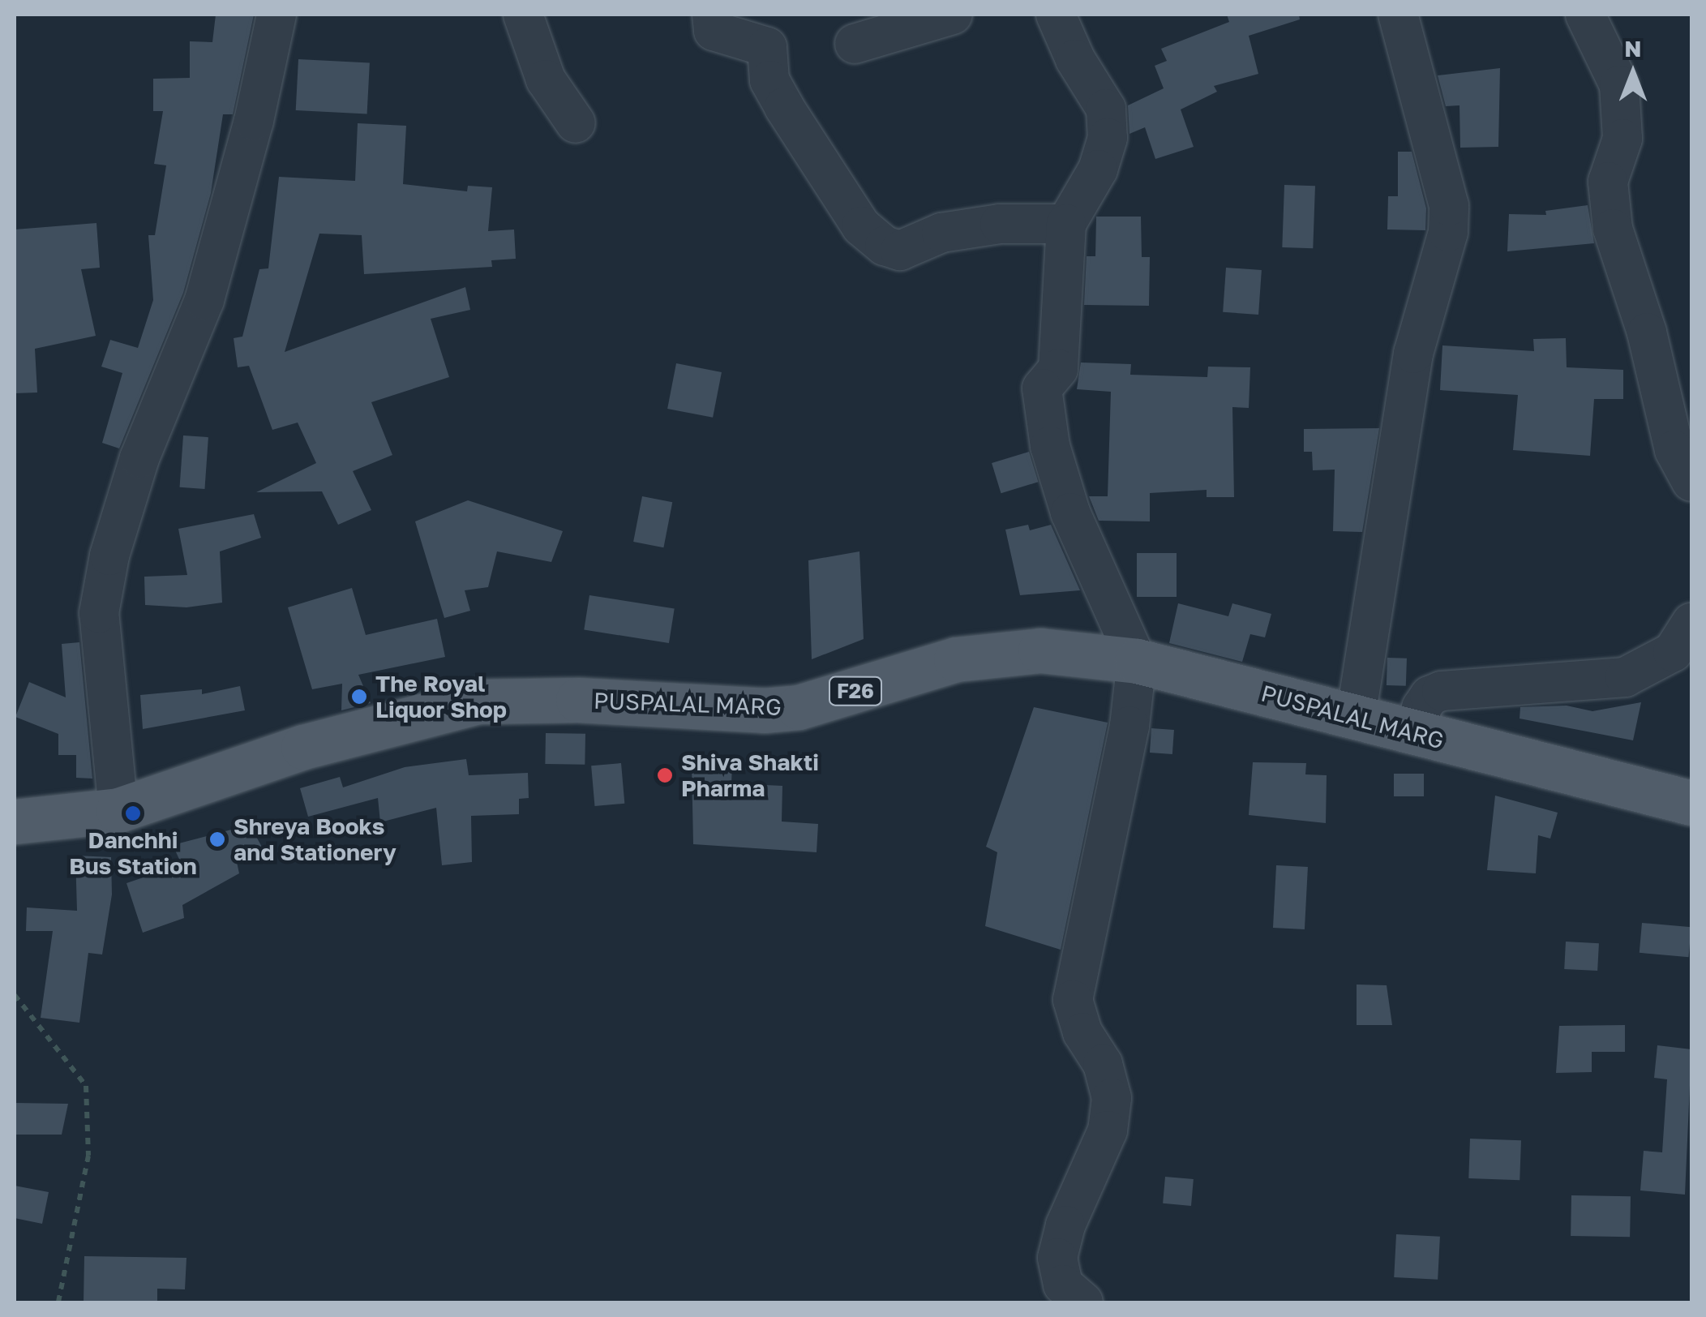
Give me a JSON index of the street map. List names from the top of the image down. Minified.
{"streets":{"main road":["F26","PUSPALAL MARG"]},"places":["The Royal Liquor Shop","Shiva Shakti Pharma","Danchhi Bus Station","Shreya Books and Stationery"],"north":"top"}
